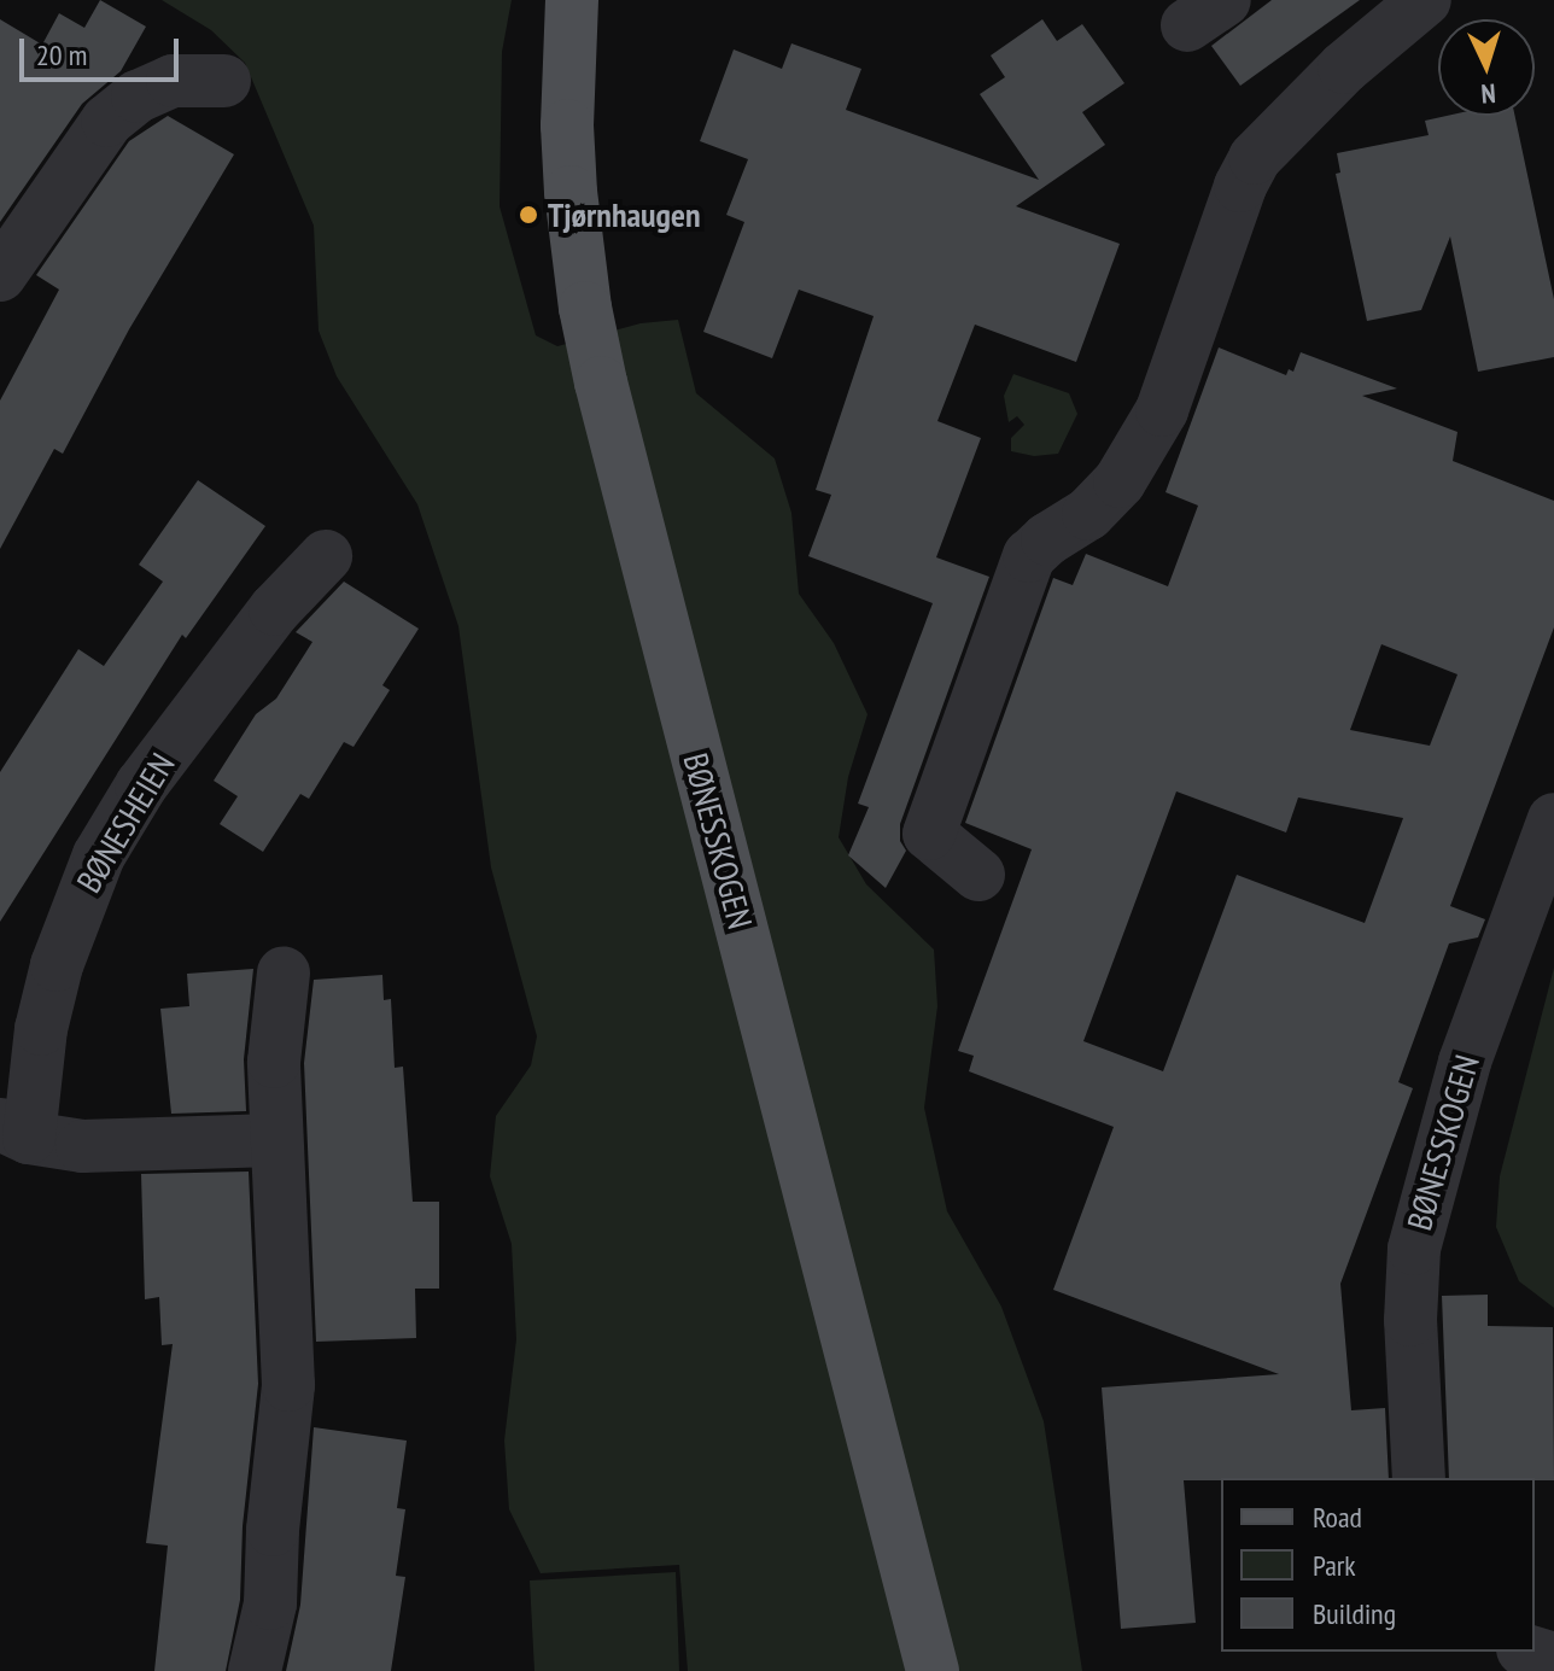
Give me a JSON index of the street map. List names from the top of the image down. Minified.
{"streets":{"main road":["BØNESSKOGEN"],"street":["BØNESHEIEN"]},"places":["Tjørnhaugen"],"legend":["Road","Park","Building"],"scale_bar":"20 m","north":"bottom"}
